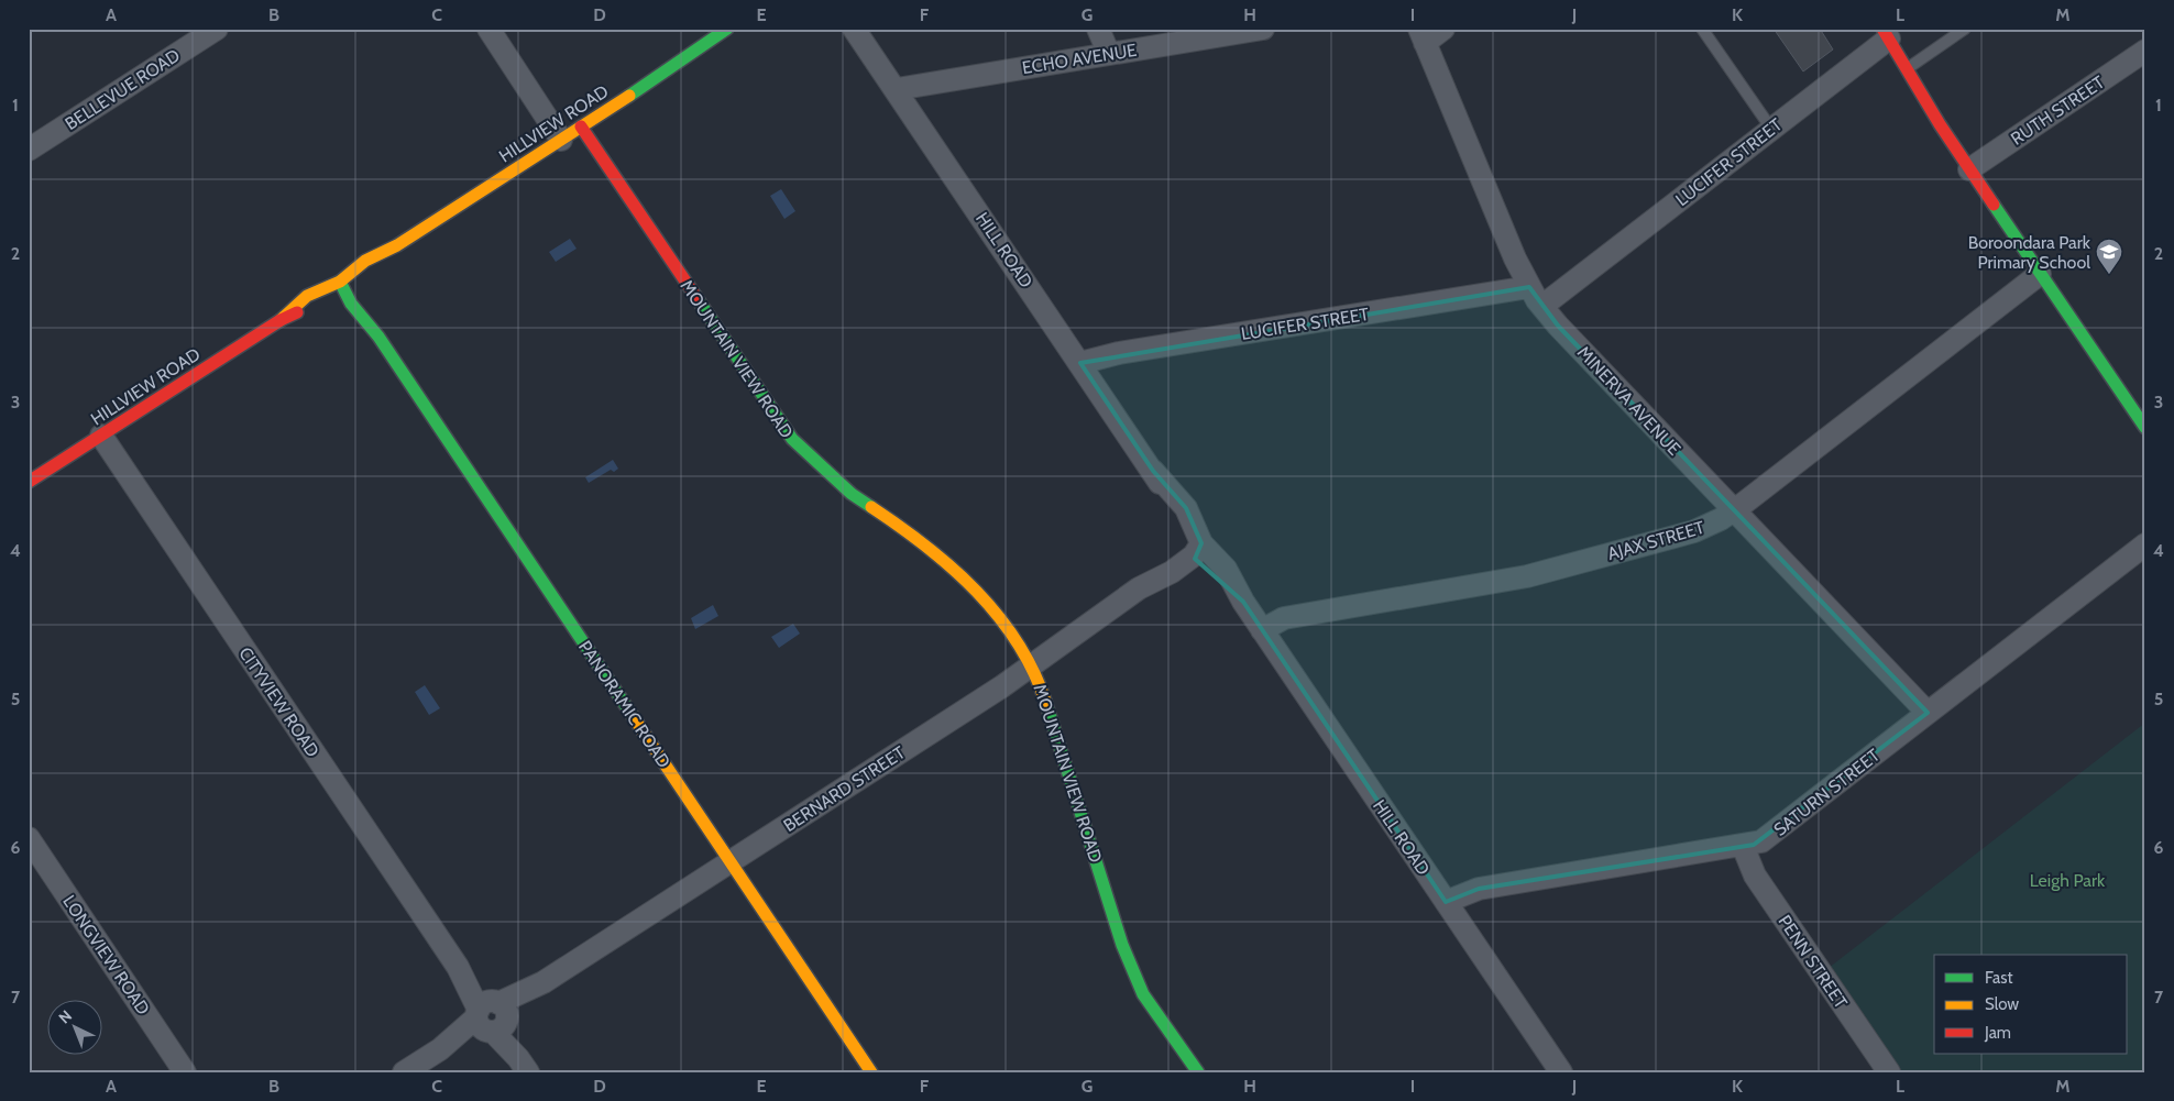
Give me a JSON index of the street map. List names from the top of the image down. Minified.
{"streets":{"street":["ECHO AVENUE","BELLEVUE ROAD","RUTH STREET","HILLVIEW ROAD","LUCIFER STREET","HILL ROAD","MOUNTAIN VIEW ROAD","MINERVA AVENUE","AJAX STREET","CITYVIEW ROAD","PANORAMIC ROAD","BERNARD STREET","SATURN STREET","LONGVIEW ROAD","PENN STREET"]},"crossings":[["ECHO AVENUE","HILL ROAD"],["HILLVIEW ROAD","MOUNTAIN VIEW ROAD"],["HILLVIEW ROAD","CITYVIEW ROAD"],["HILLVIEW ROAD","PANORAMIC ROAD"],["LUCIFER STREET","HILL ROAD"],["LUCIFER STREET","MINERVA AVENUE"],["HILL ROAD","AJAX STREET"],["HILL ROAD","BERNARD STREET"],["HILL ROAD","SATURN STREET"],["MOUNTAIN VIEW ROAD","BERNARD STREET"],["MINERVA AVENUE","AJAX STREET"],["MINERVA AVENUE","SATURN STREET"],["CITYVIEW ROAD","BERNARD STREET"],["PANORAMIC ROAD","BERNARD STREET"],["SATURN STREET","PENN STREET"]],"parks":["Leigh Park"],"places":{"school or university":["Boroondara Park Primary School"]},"legend":["Fast","Slow","Jam"],"north":"top left","grid":{"columns":["A","B","C","D","E","F","G","H","I","J","K","L","M"],"rows":["1","2","3","4","5","6","7"]}}
